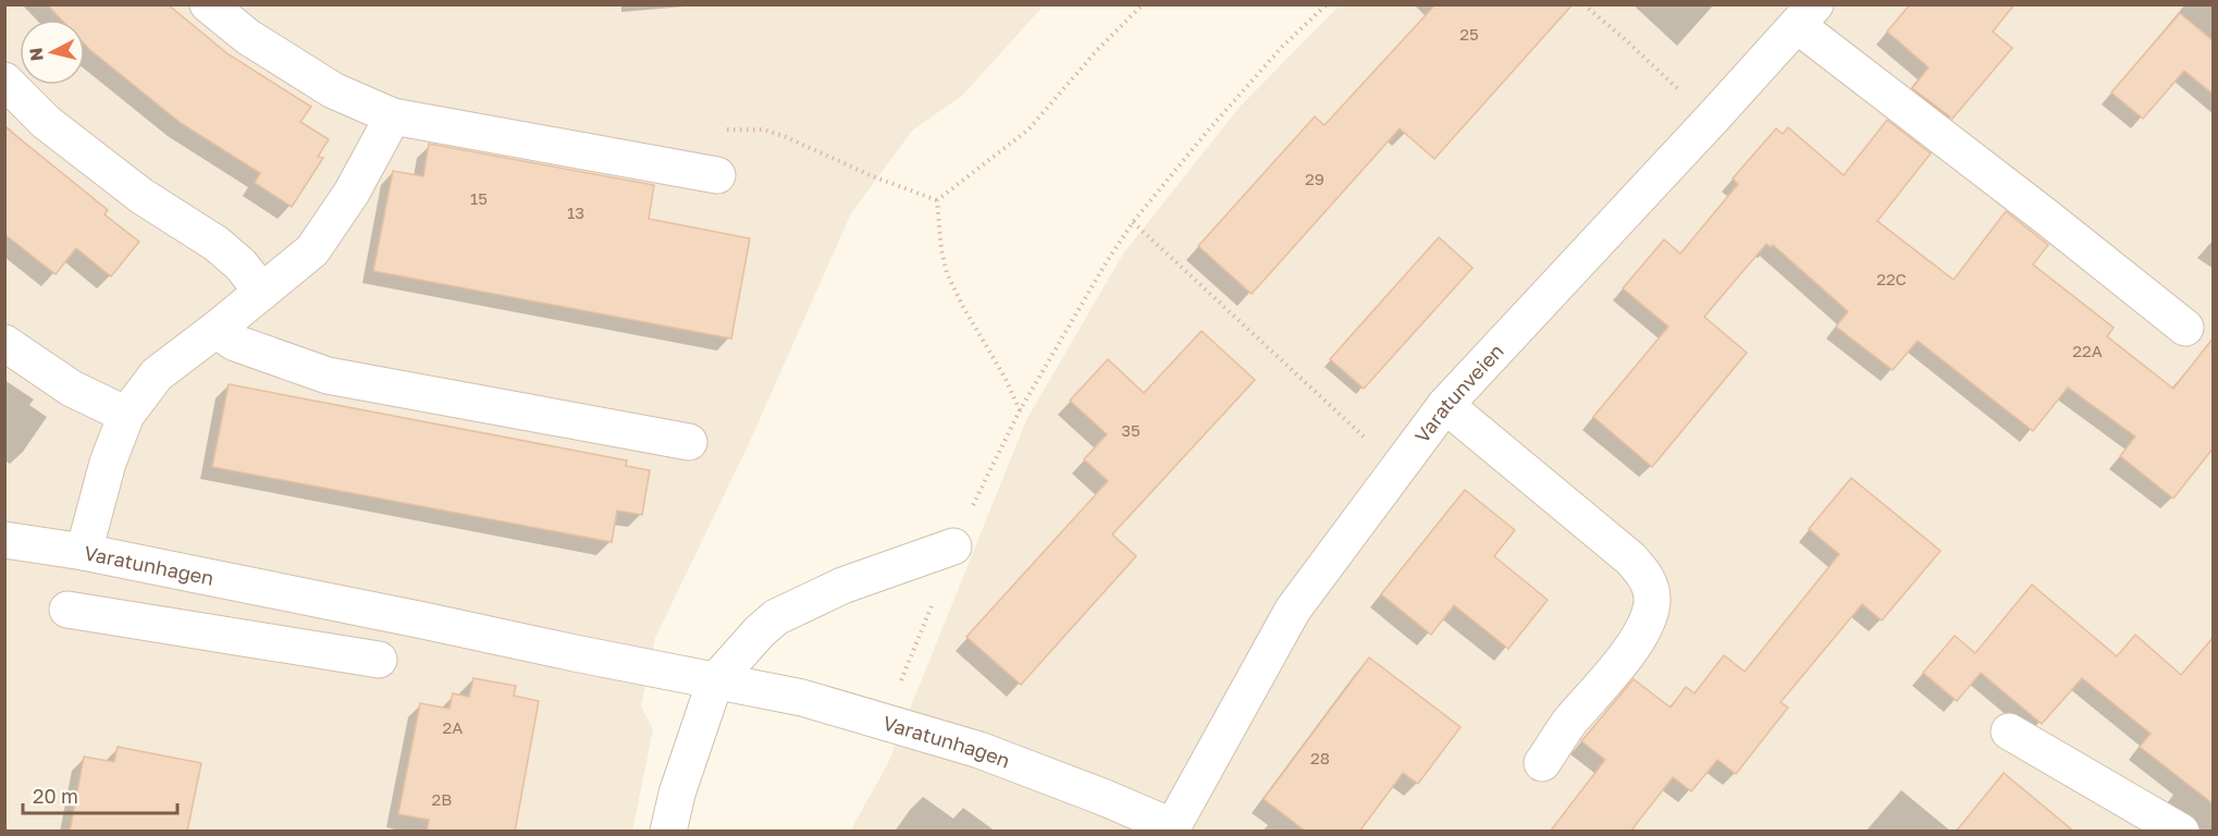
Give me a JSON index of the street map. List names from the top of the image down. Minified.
{"streets":{"street":["Varatunveien","Varatunhagen"]},"crossings":[["Varatunveien","Varatunhagen"]],"house_numbers":["25","29","15","13","22C","22A","35","2A","28","2B"],"scale_bar":"20 m","north":"left"}
